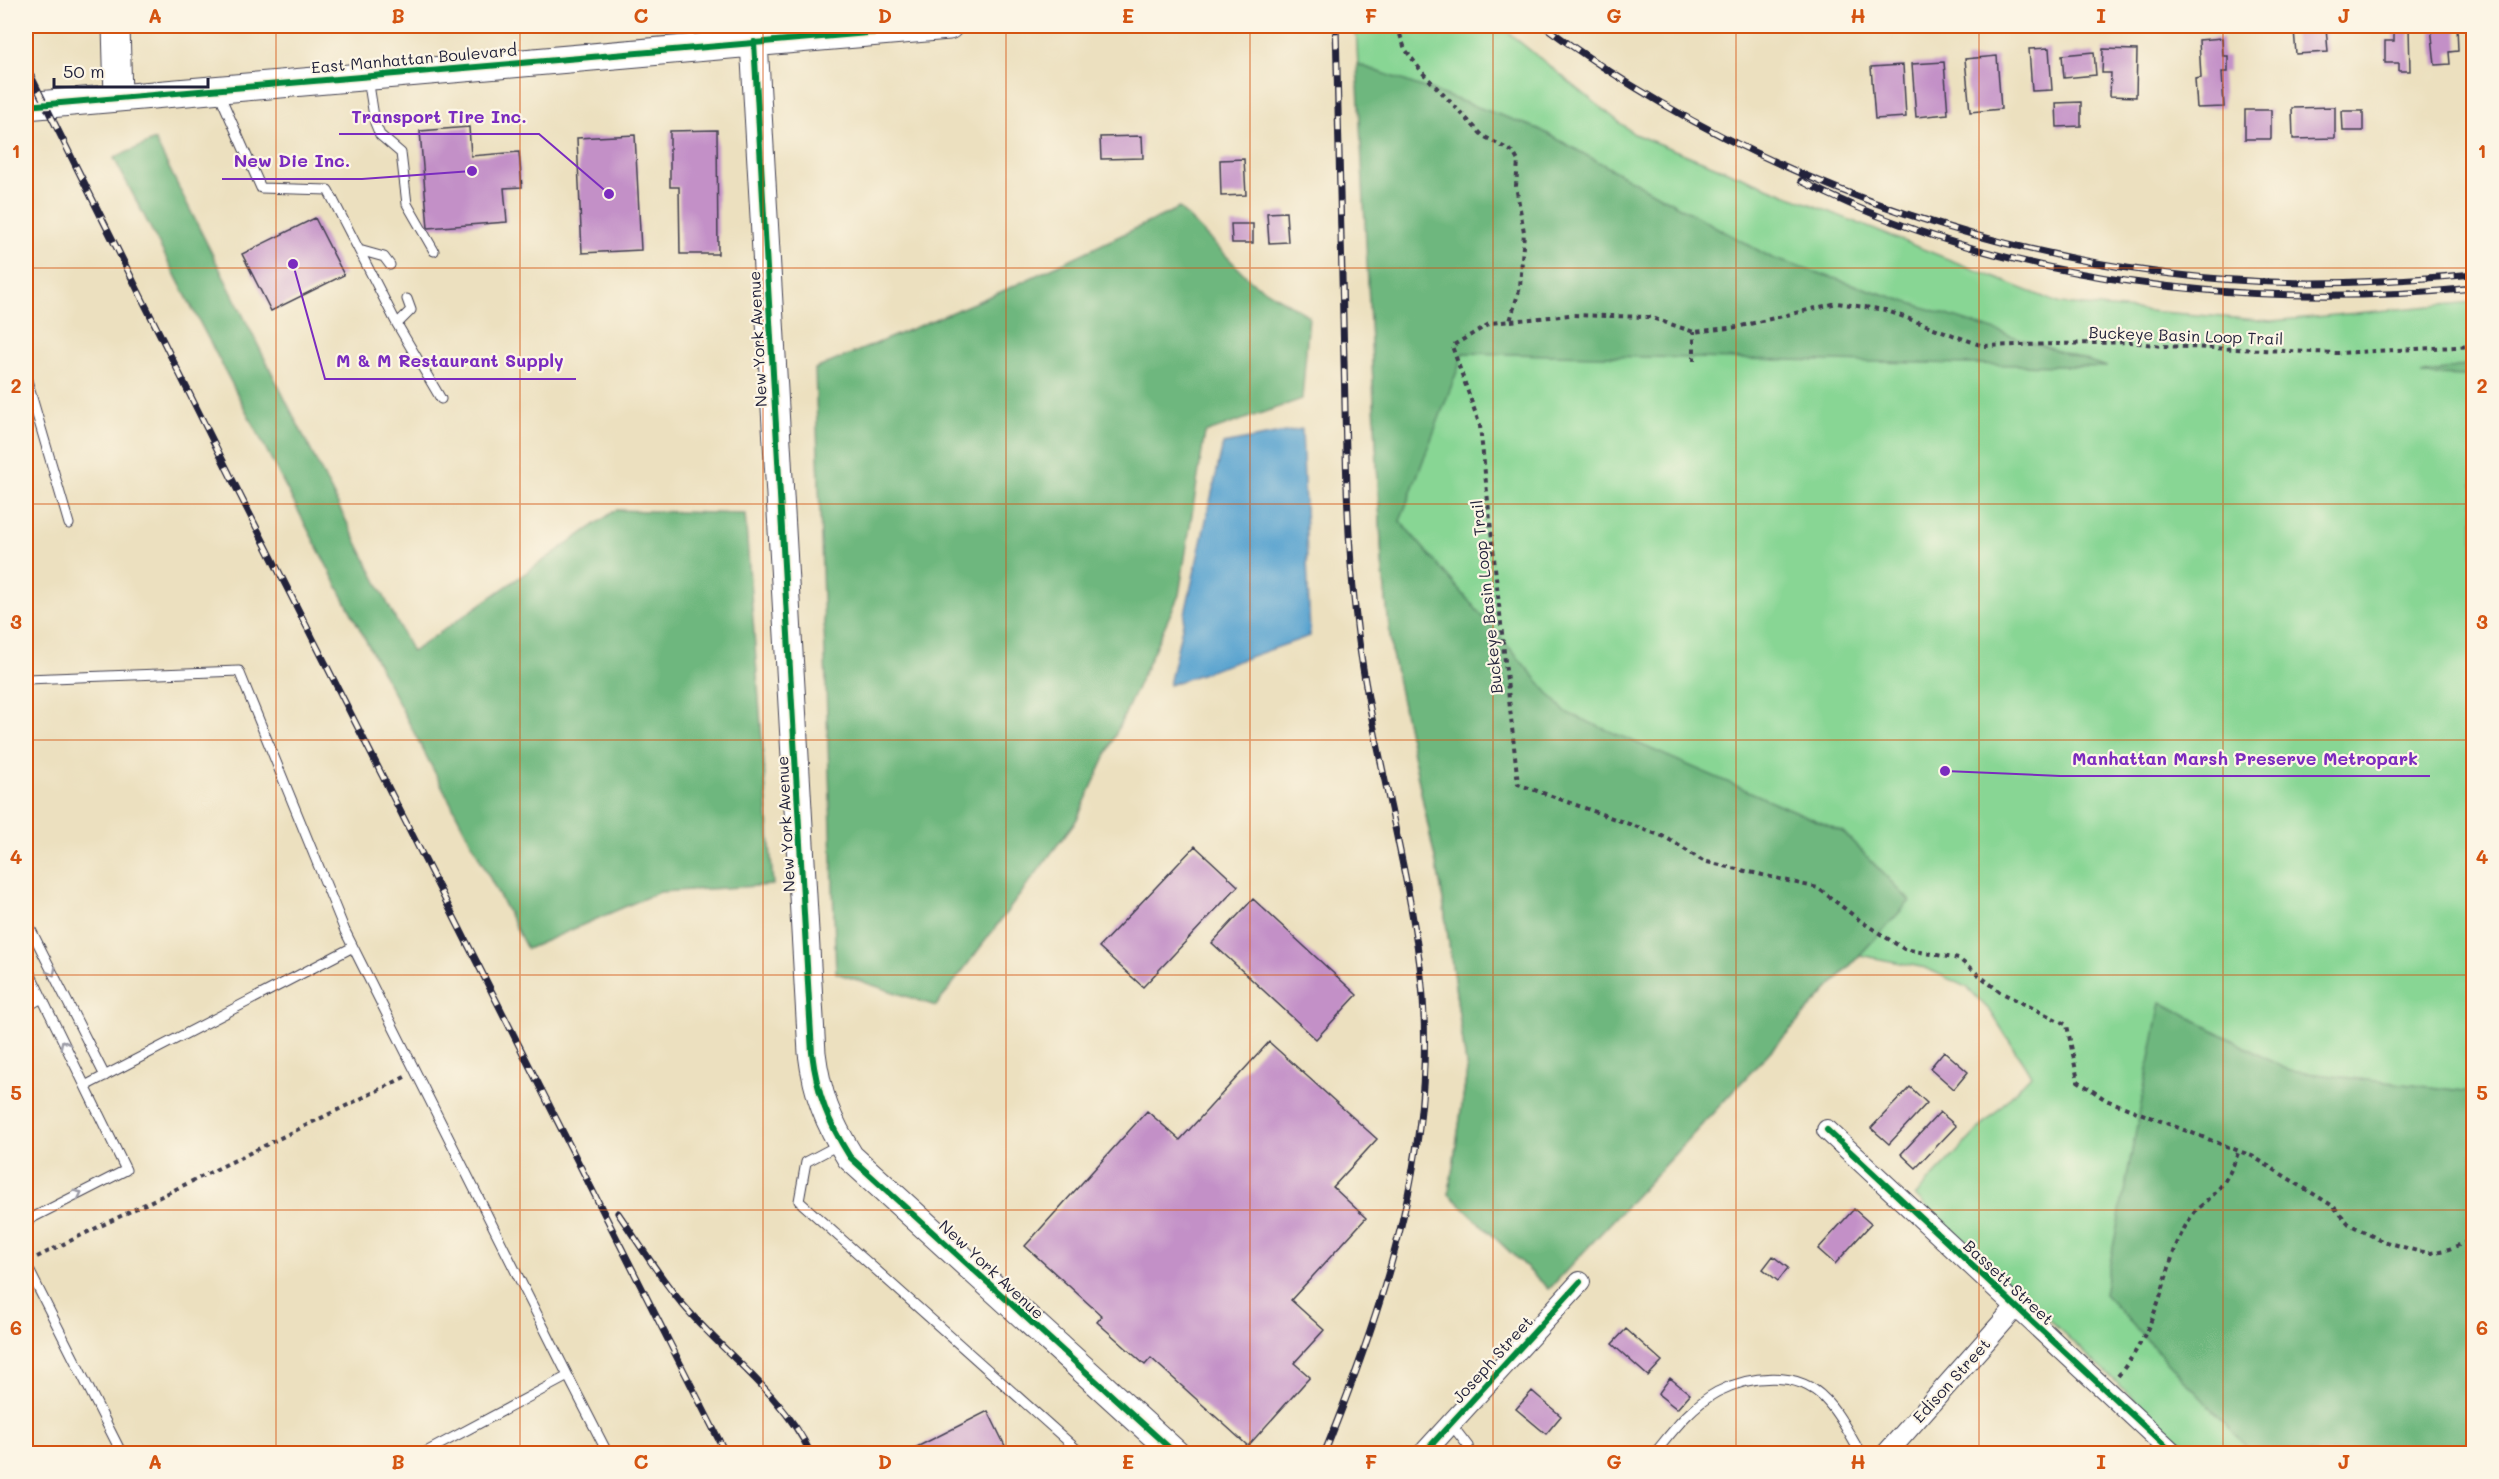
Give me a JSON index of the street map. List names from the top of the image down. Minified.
{"streets":{"street":["East Manhattan Boulevard","New York Avenue","Bassett Street","Joseph Street","Edison Street"],"path":["Buckeye Basin Loop Trail"]},"crossings":[["East Manhattan Boulevard","New York Avenue"],["Bassett Street","Edison Street"]],"places":["New Die Inc.","Transport Tire Inc.","M & M Restaurant Supply","Manhattan Marsh Preserve Metropark"],"scale_bar":"50 m","grid":{"columns":["A","B","C","D","E","F","G","H","I","J"],"rows":["1","2","3","4","5","6"]}}
